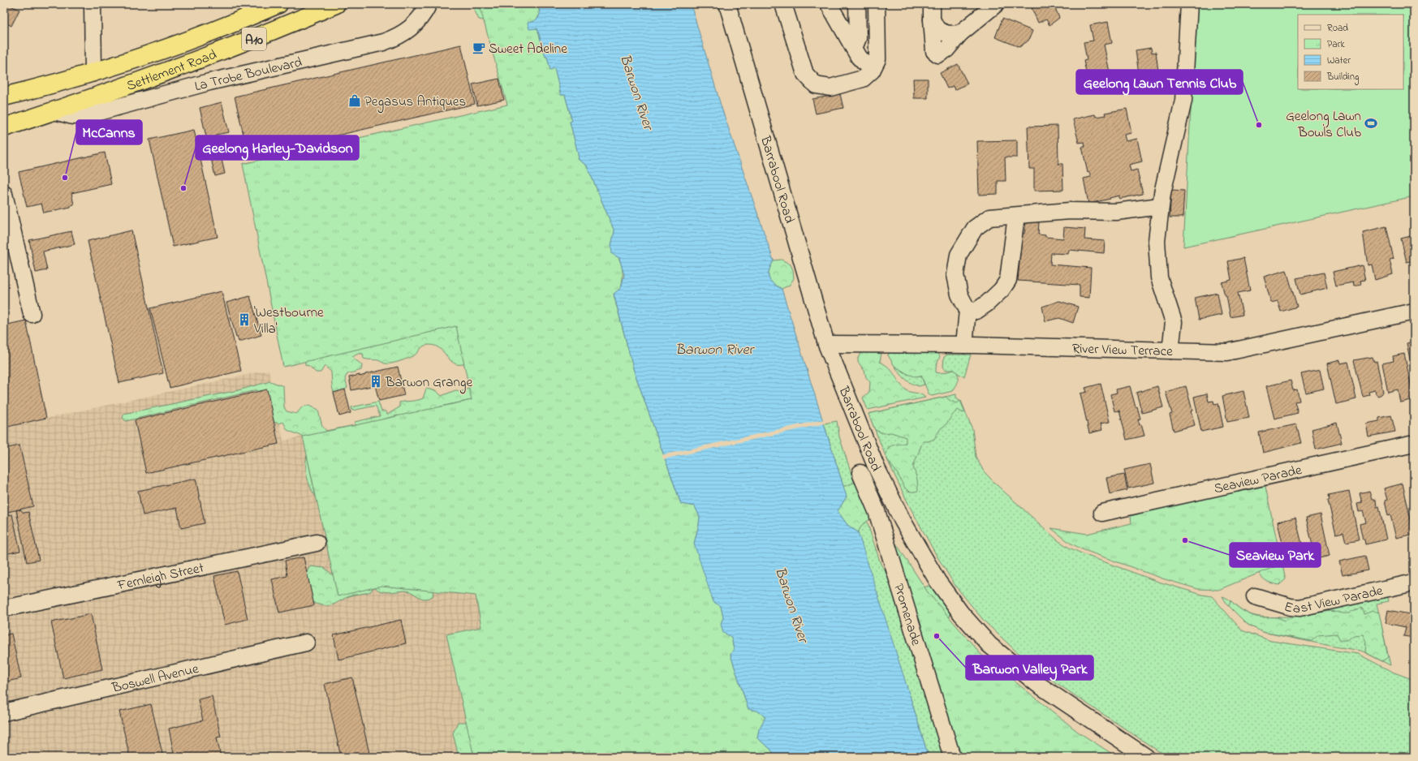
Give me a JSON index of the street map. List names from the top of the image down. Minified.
{"streets":{"highway":["A10","Settlement Road"],"street":["La Trobe Boulevard","Barrabool Road","River View Terrace","Seaview Parade","Fernleigh Street","East View Parade","Promenade","Boswell Avenue"]},"crossings":[["Settlement Road","La Trobe Boulevard"],["Barrabool Road","River View Terrace"]],"water":["Barwon River"],"places":{"cafe":["Sweet Adeline"],"shop":["Pegasus Antiques"],"sports":["Geelong Lawn Bowls Club"],"other":["Geelong Lawn Tennis Club","McCanns","Geelong Harley-Davidson","Seaview Park","Barwon Valley Park"],"building":["'Westbourne Villa'","Barwon Grange"]},"legend":["Road","Park","Water","Building"]}
